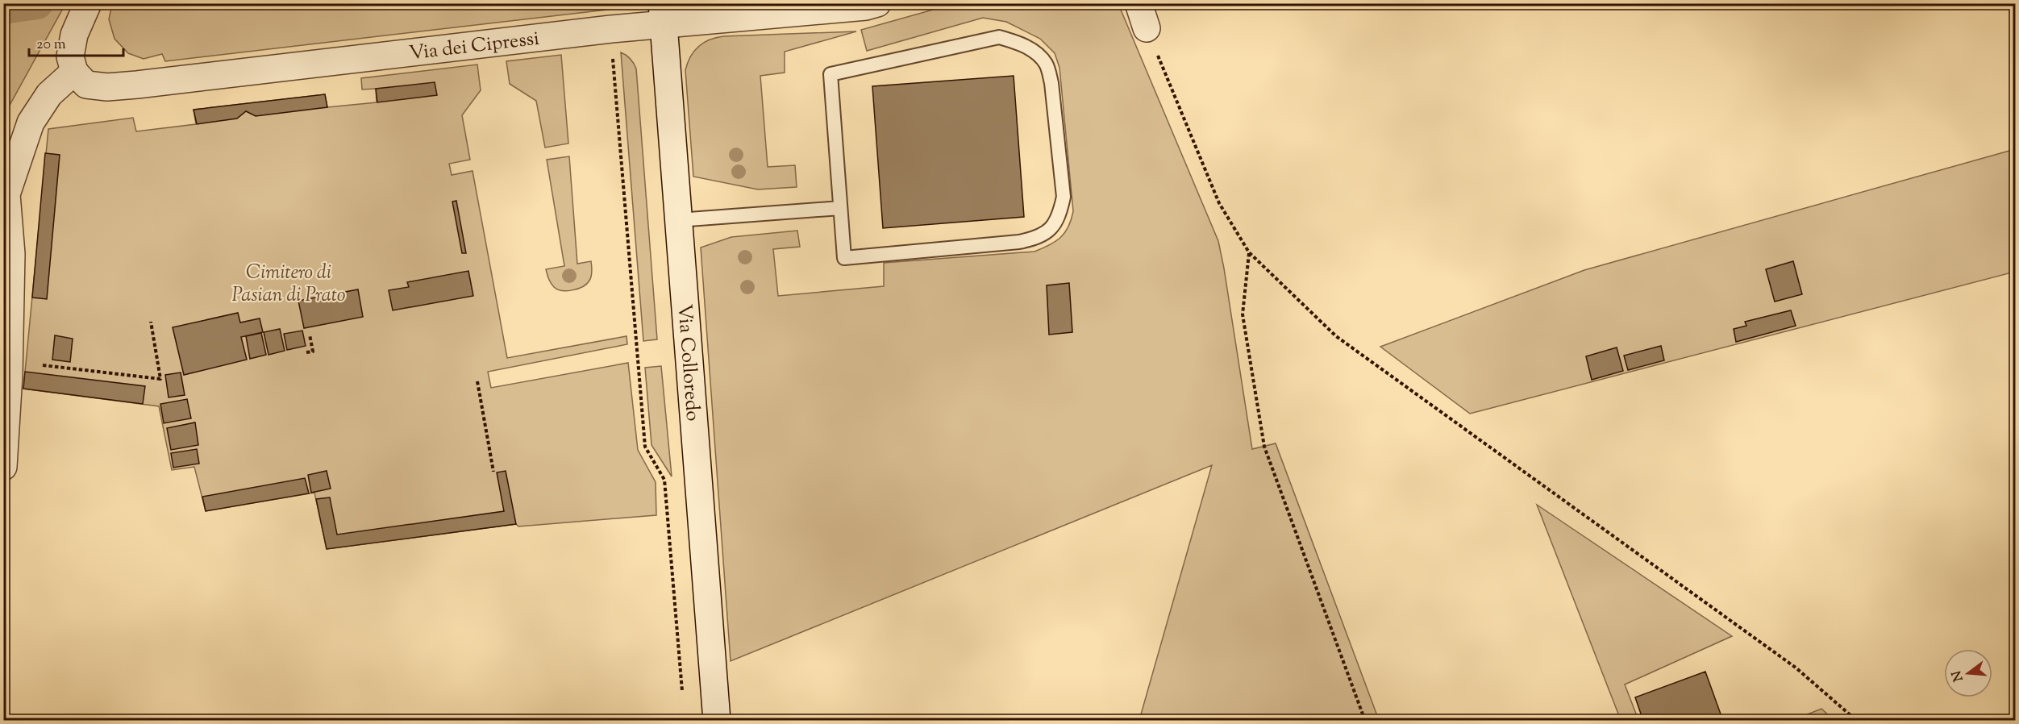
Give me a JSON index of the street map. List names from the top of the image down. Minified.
{"streets":{"street":["Via dei Cipressi","Via Colloredo"]},"crossings":[["Via dei Cipressi","Via Colloredo"]],"parks":["Cimitero di Pasian di Prato"],"scale_bar":"20 m","north":"left"}
